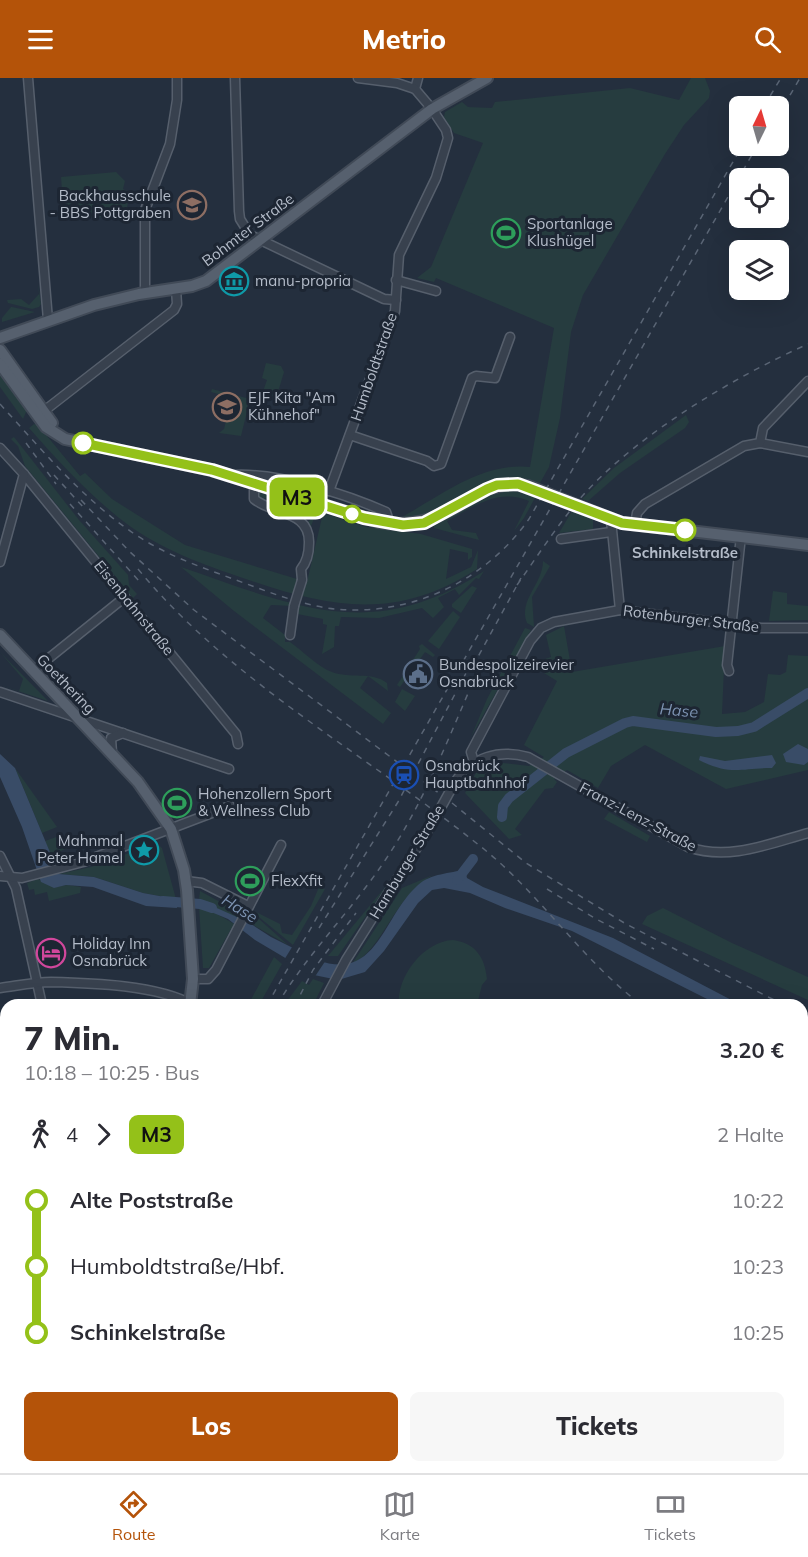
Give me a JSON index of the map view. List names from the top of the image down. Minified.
{"streets":{"main road":["Bohmter Straße","Goethering"],"street":["Humboldtstraße","Eisenbahnstraße","Rotenburger Straße","Franz-Lenz-Straße","Hamburger Straße"]},"crossings":[["Bohmter Straße","Humboldtstraße"],["Rotenburger Straße","Franz-Lenz-Straße"],["Rotenburger Straße","Hamburger Straße"],["Franz-Lenz-Straße","Hamburger Straße"]],"water":["Hase"],"places":{"school or university":["Backhausschule - BBS Pottgraben","EJF Kita \"Am Kühnehof\""],"sports":["Sportanlage Klushügel","Hohenzollern Sport & Wellness Club","FlexXfit"],"museum":["manu-propria"],"other":["Schinkelstraße"],"public building":["Bundespolizeirevier Osnabrück"],"station":["Osnabrück Hauptbahnhof"],"place":["Mahnmal Peter Hamel"],"hotel":["Holiday Inn Osnabrück"]},"lines":["bus line M3"],"north":"top","page":{"header":"Metrio","on_map":"M3","heading":["7 Min.","10:18 – 10:25 · Bus","3.20 €"],"legs":["4","M3","2 Halte"],"list":[{"name":"Alte Poststraße","value":"10:22"},{"name":"Humboldtstraße/Hbf.","value":"10:23"},{"name":"Schinkelstraße","value":"10:25"}],"buttons":["Los","Tickets"],"tabs":["Route","Karte","Tickets"]}}
